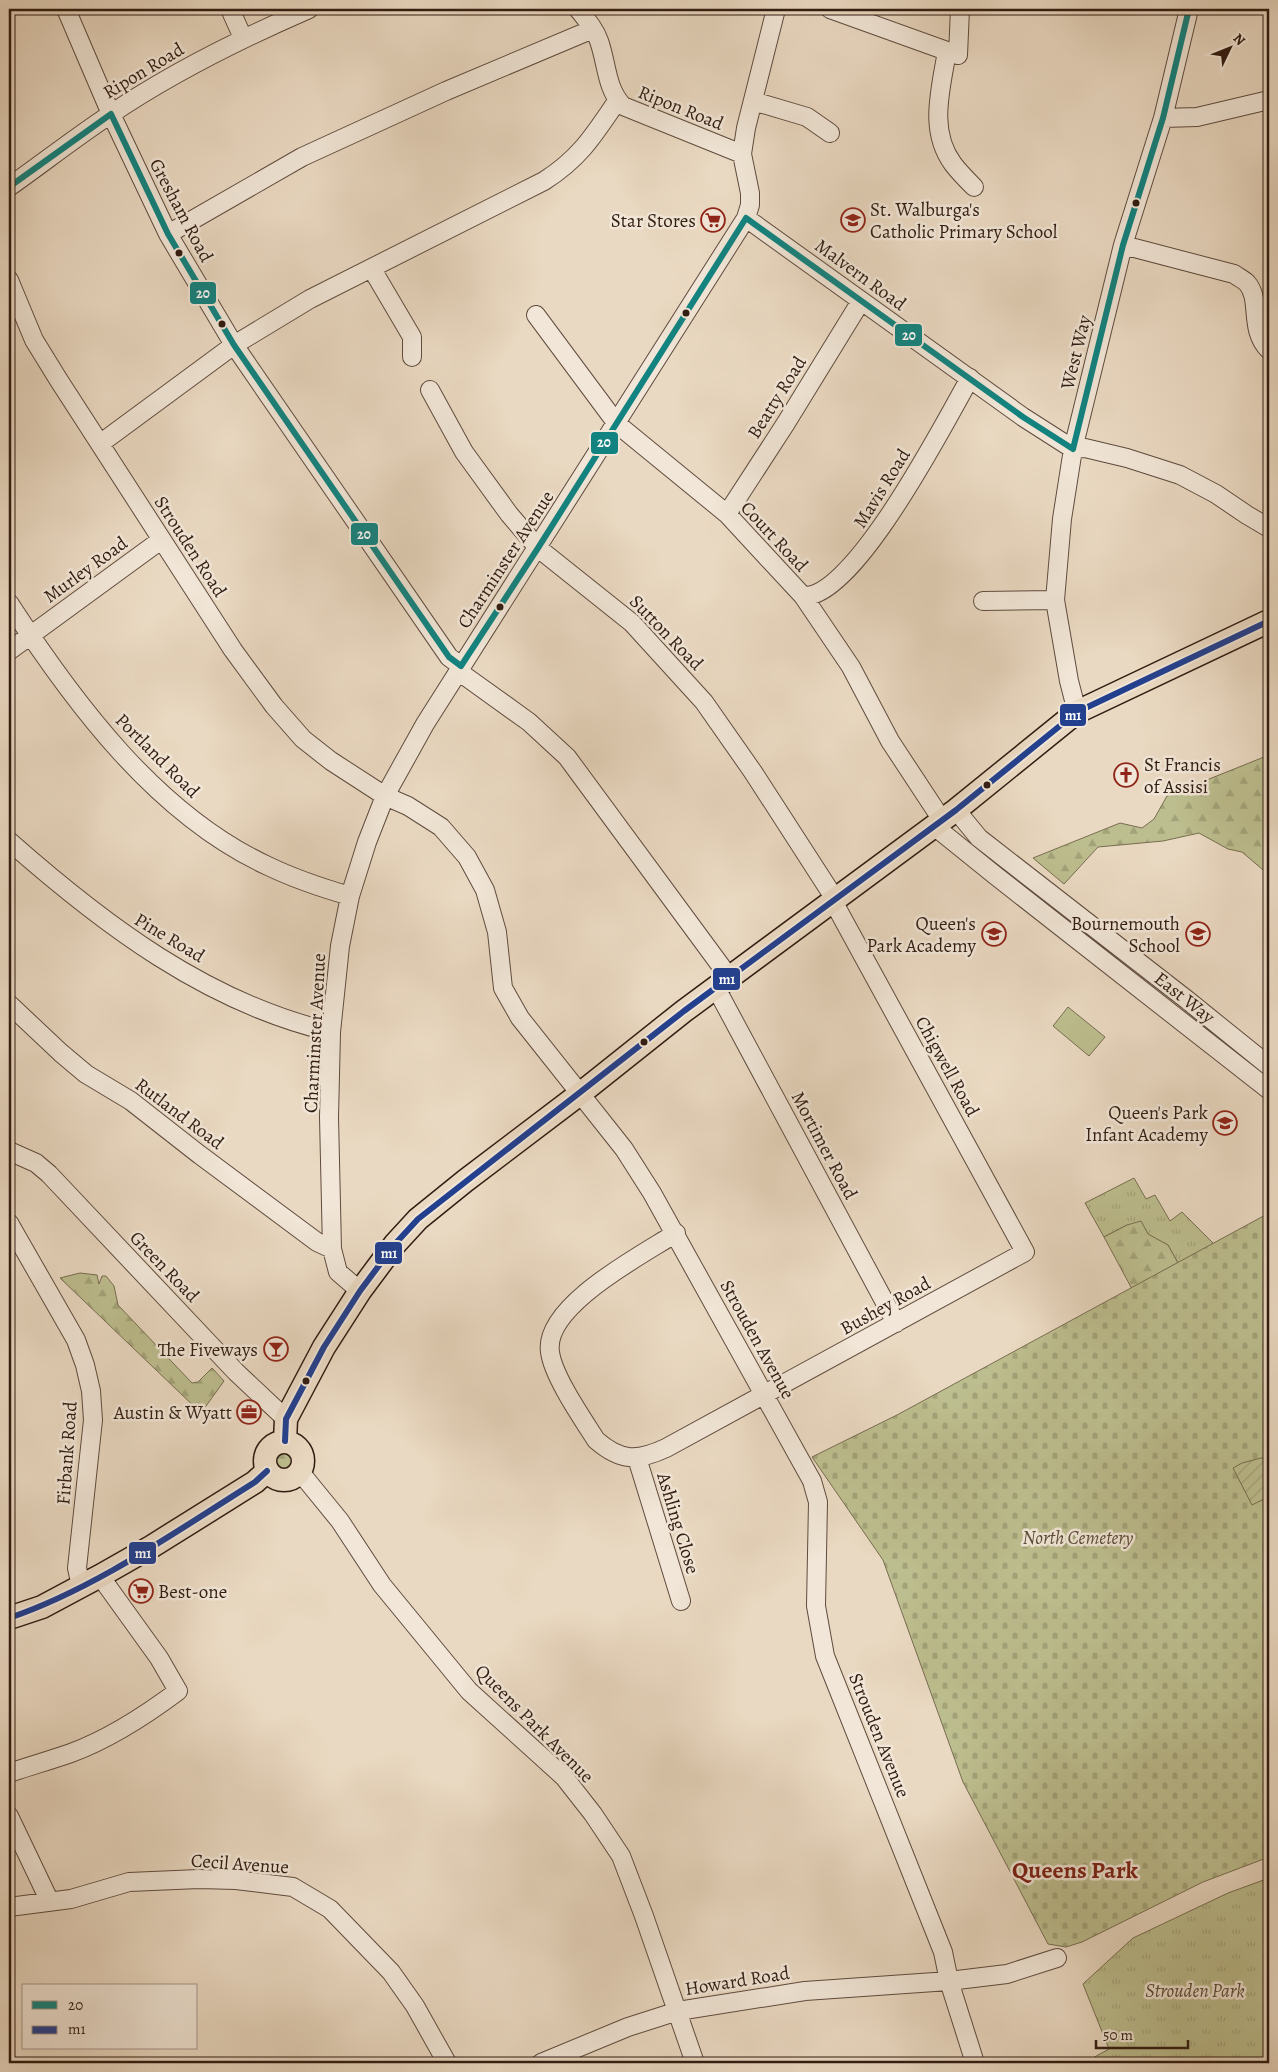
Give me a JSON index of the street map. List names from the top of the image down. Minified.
{"streets":{"street":["Ripon Road","Gresham Road","Malvern Road","West Way","Beatty Road","Mavis Road","Court Road","Strouden Road","Charminster Avenue","Murley Road","Sutton Road","Portland Road","Pine Road","East Way","Chigwell Road","Rutland Road","Mortimer Road","Green Road","Bushey Road","Strouden Avenue","Firbank Road","Ashling Close","Queens Park Avenue","Cecil Avenue","Howard Road"]},"crossings":[["Ripon Road","Gresham Road"],["Gresham Road","Charminster Avenue"],["Gresham Road","Mortimer Road"],["Malvern Road","West Way"],["Malvern Road","Beatty Road"],["Malvern Road","Mavis Road"],["Malvern Road","Charminster Avenue"],["Beatty Road","Court Road"],["Mavis Road","Court Road"],["Court Road","Charminster Avenue"],["Court Road","East Way"],["Strouden Road","Charminster Avenue"],["Strouden Road","Murley Road"],["Strouden Road","Strouden Avenue"],["Charminster Avenue","Sutton Road"],["Charminster Avenue","Portland Road"],["Charminster Avenue","Pine Road"],["Charminster Avenue","Rutland Road"],["Charminster Avenue","Strouden Avenue"],["Murley Road","Portland Road"],["Sutton Road","Chigwell Road"],["Chigwell Road","Bushey Road"],["Mortimer Road","Bushey Road"],["Bushey Road","Strouden Avenue"],["Bushey Road","Ashling Close"],["Strouden Avenue","Howard Road"],["Queens Park Avenue","Howard Road"]],"districts":["Queens Park"],"parks":["North Cemetery","Strouden Park"],"places":{"supermarket":["Star Stores","Best-one"],"school or university":["St. Walburga's Catholic Primary School","Queen's Park Academy","Bournemouth School","Queen's Park Infant Academy"],"church":["St Francis of Assisi"],"bar":["The Fiveways"],"office":["Austin & Wyatt"]},"lines":["transit line 20","transit line m1"],"legend":["20","m1"],"scale_bar":"50 m","north":"top right"}
